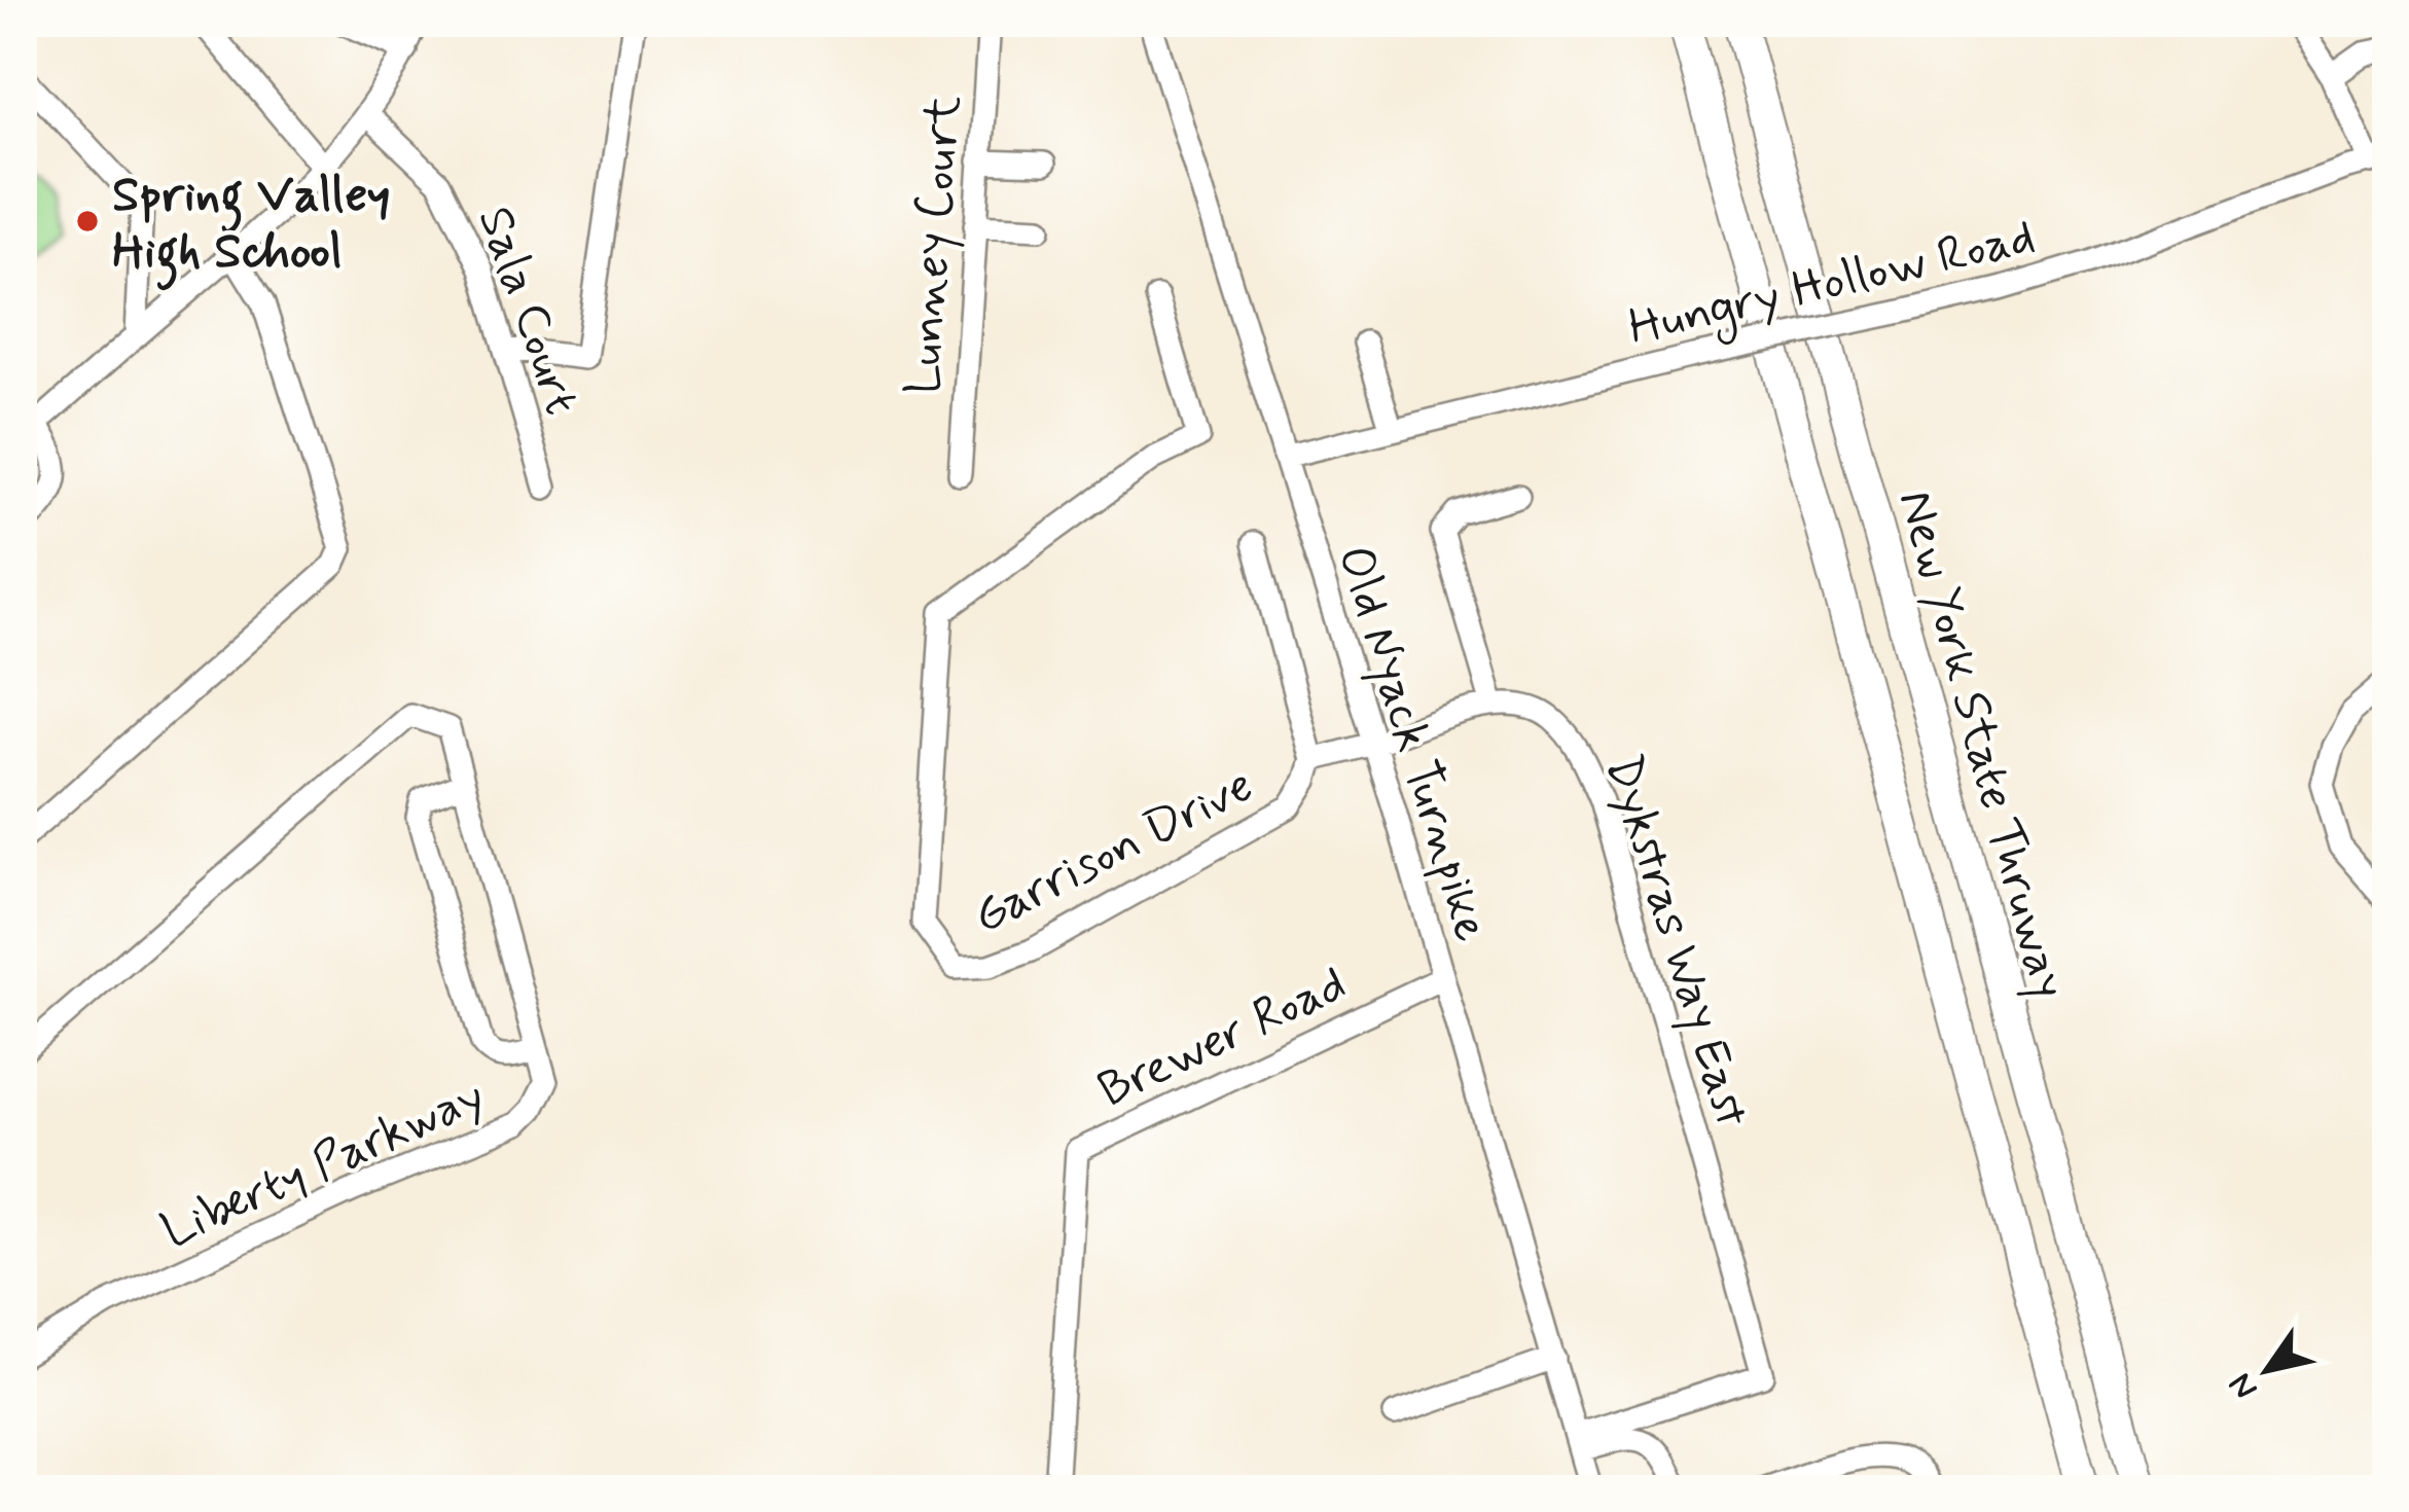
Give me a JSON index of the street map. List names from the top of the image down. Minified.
{"streets":{"highway":["New York State Thruway"],"street":["Lunney Court","Hungry Hollow Road","Sala Court","Old Nyack Turnpike","Garrison Drive","Dykstras Way East","Brewer Road","Liberty Parkway"]},"crossings":[["Hungry Hollow Road","Old Nyack Turnpike"],["Old Nyack Turnpike","Garrison Drive"],["Old Nyack Turnpike","Dykstras Way East"],["Old Nyack Turnpike","Brewer Road"],["Garrison Drive","Dykstras Way East"]],"places":["Spring Valley High School"],"north":"bottom left"}
